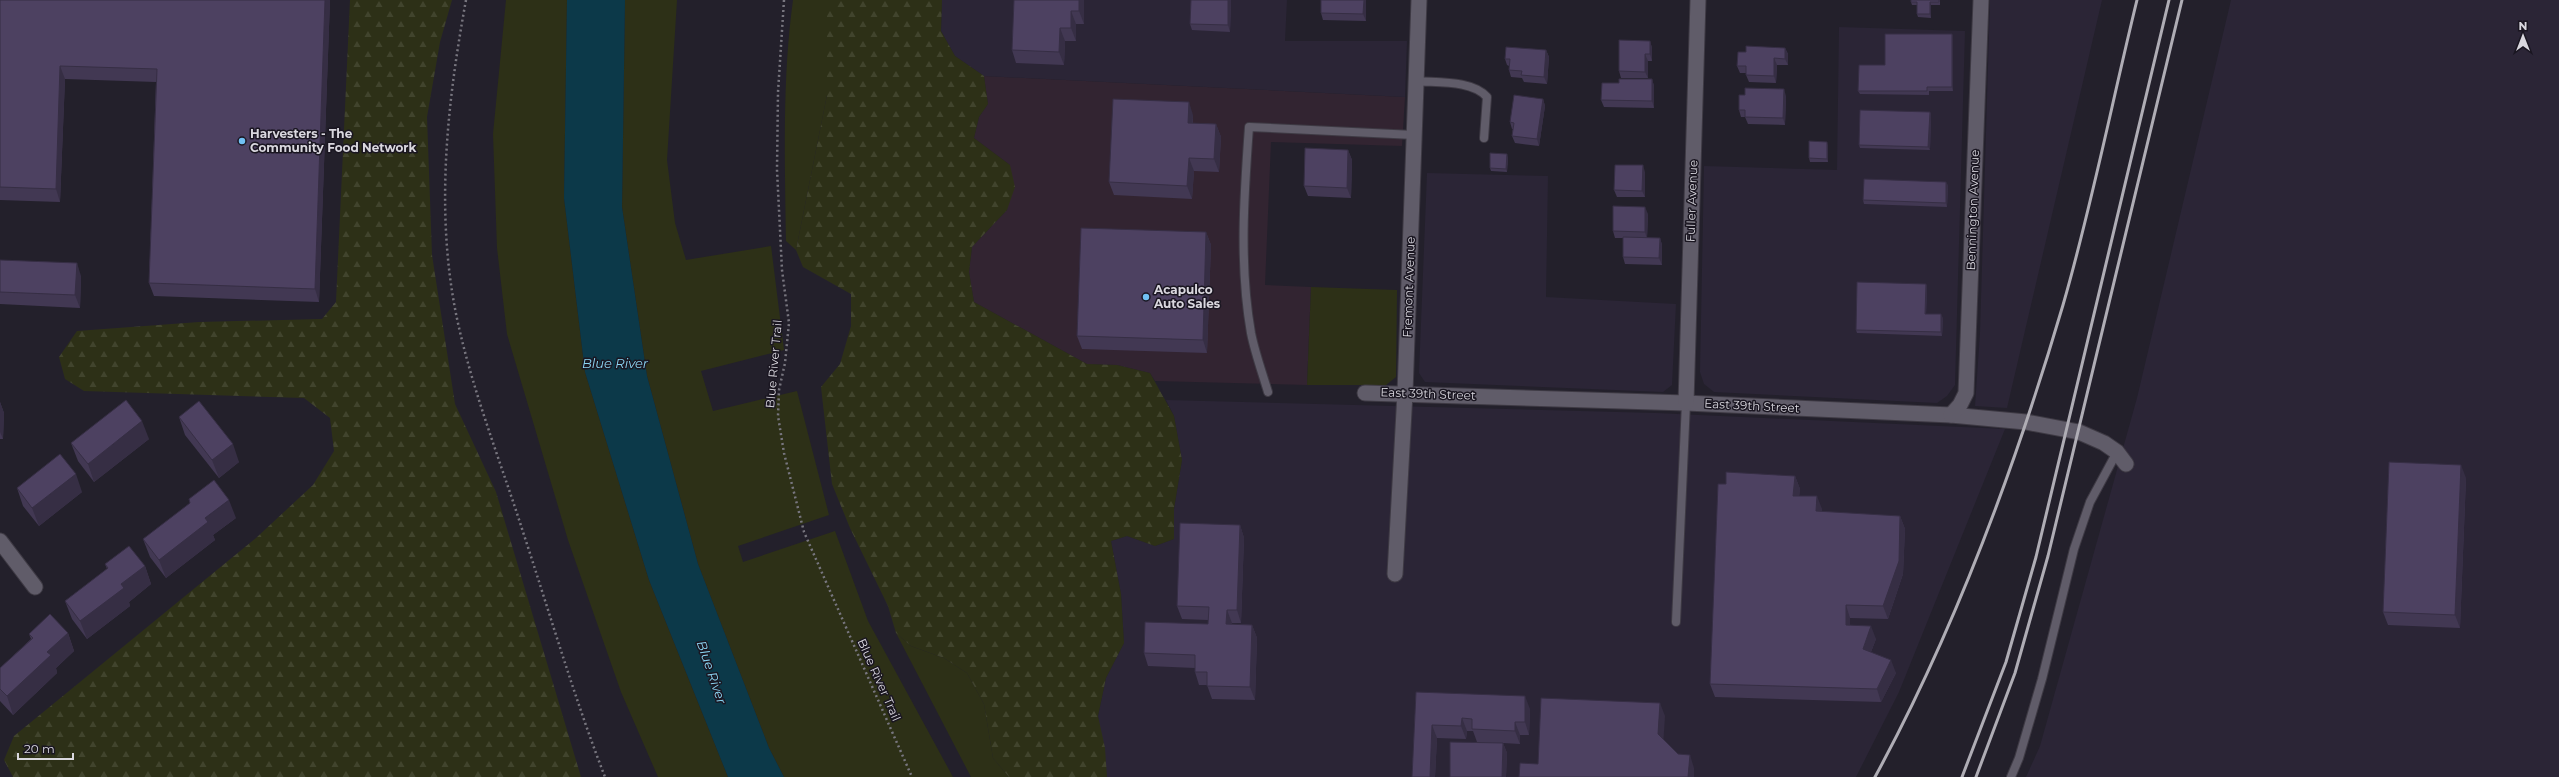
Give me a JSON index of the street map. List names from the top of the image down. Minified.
{"streets":{"street":["Fuller Avenue","Bennington Avenue","Fremont Avenue","East 39th Street"],"path":["Blue River Trail"]},"crossings":[["Fuller Avenue","East 39th Street"],["Bennington Avenue","East 39th Street"],["Fremont Avenue","East 39th Street"]],"water":["Blue River"],"places":["Harvesters - The Community Food Network","Acapulco Auto Sales"],"scale_bar":"20 m","north":"top"}
